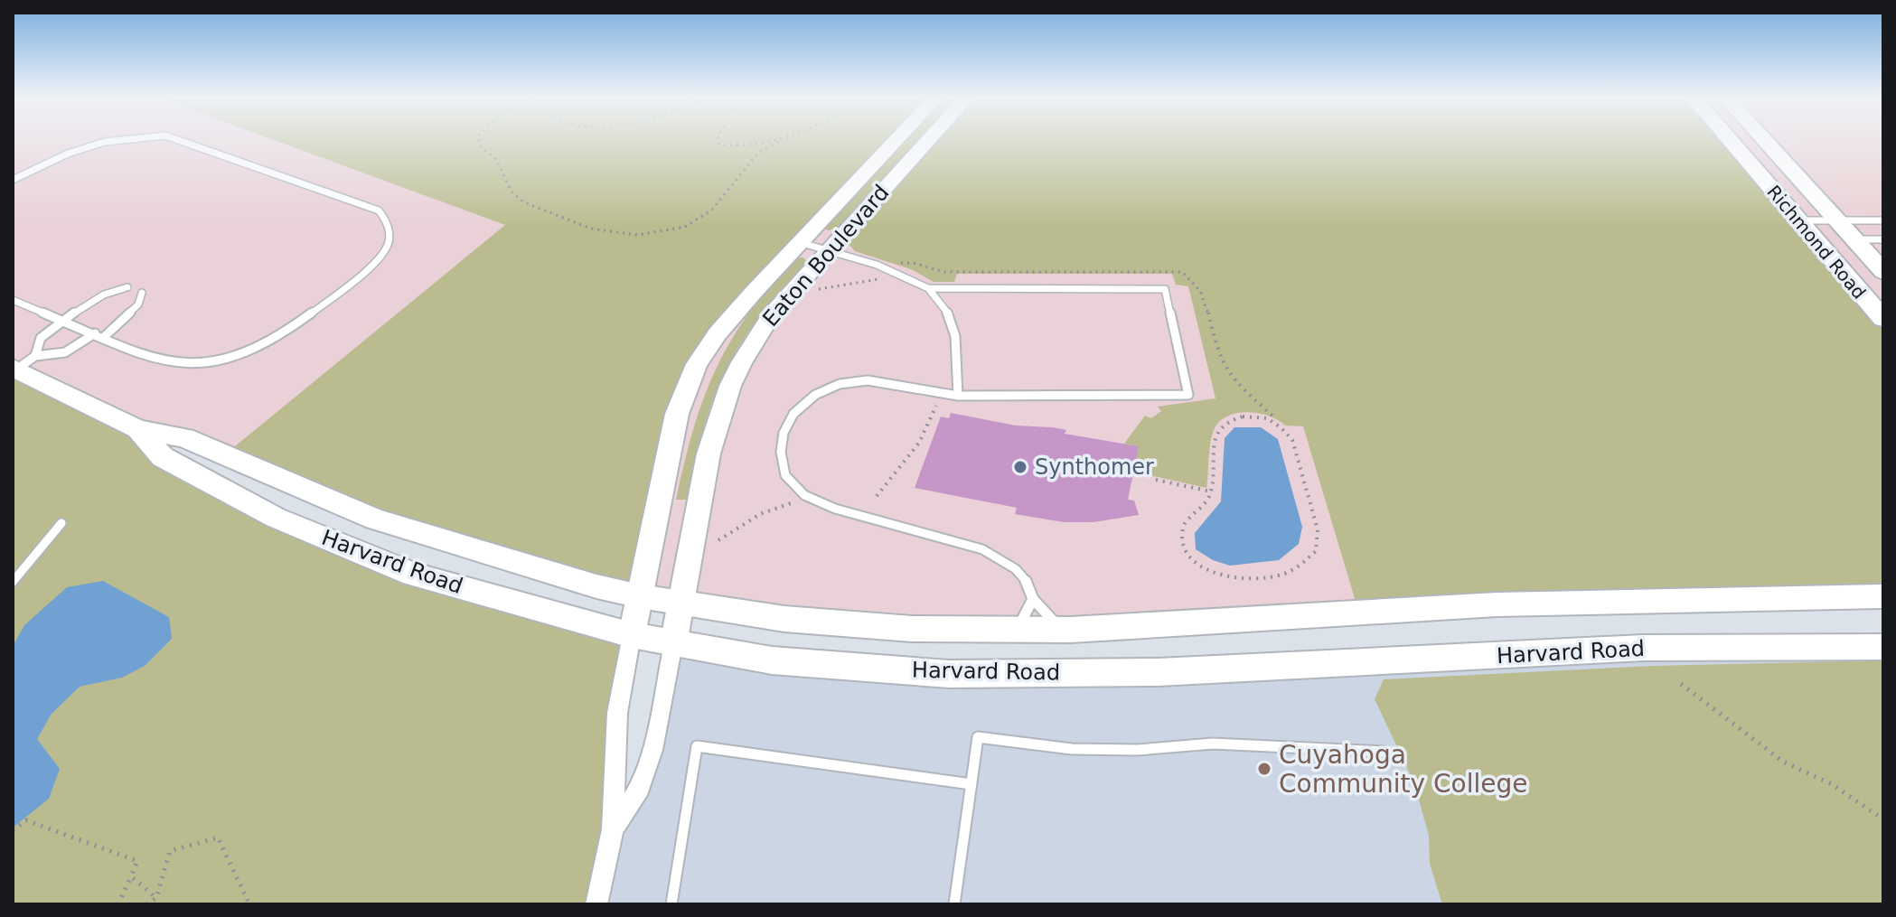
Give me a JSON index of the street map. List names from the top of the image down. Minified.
{"streets":{"main road":["Richmond Road","Harvard Road"],"street":["Eaton Boulevard"]},"crossings":[["Eaton Boulevard","Harvard Road"]],"places":["Synthomer","Cuyahoga Community College"]}
